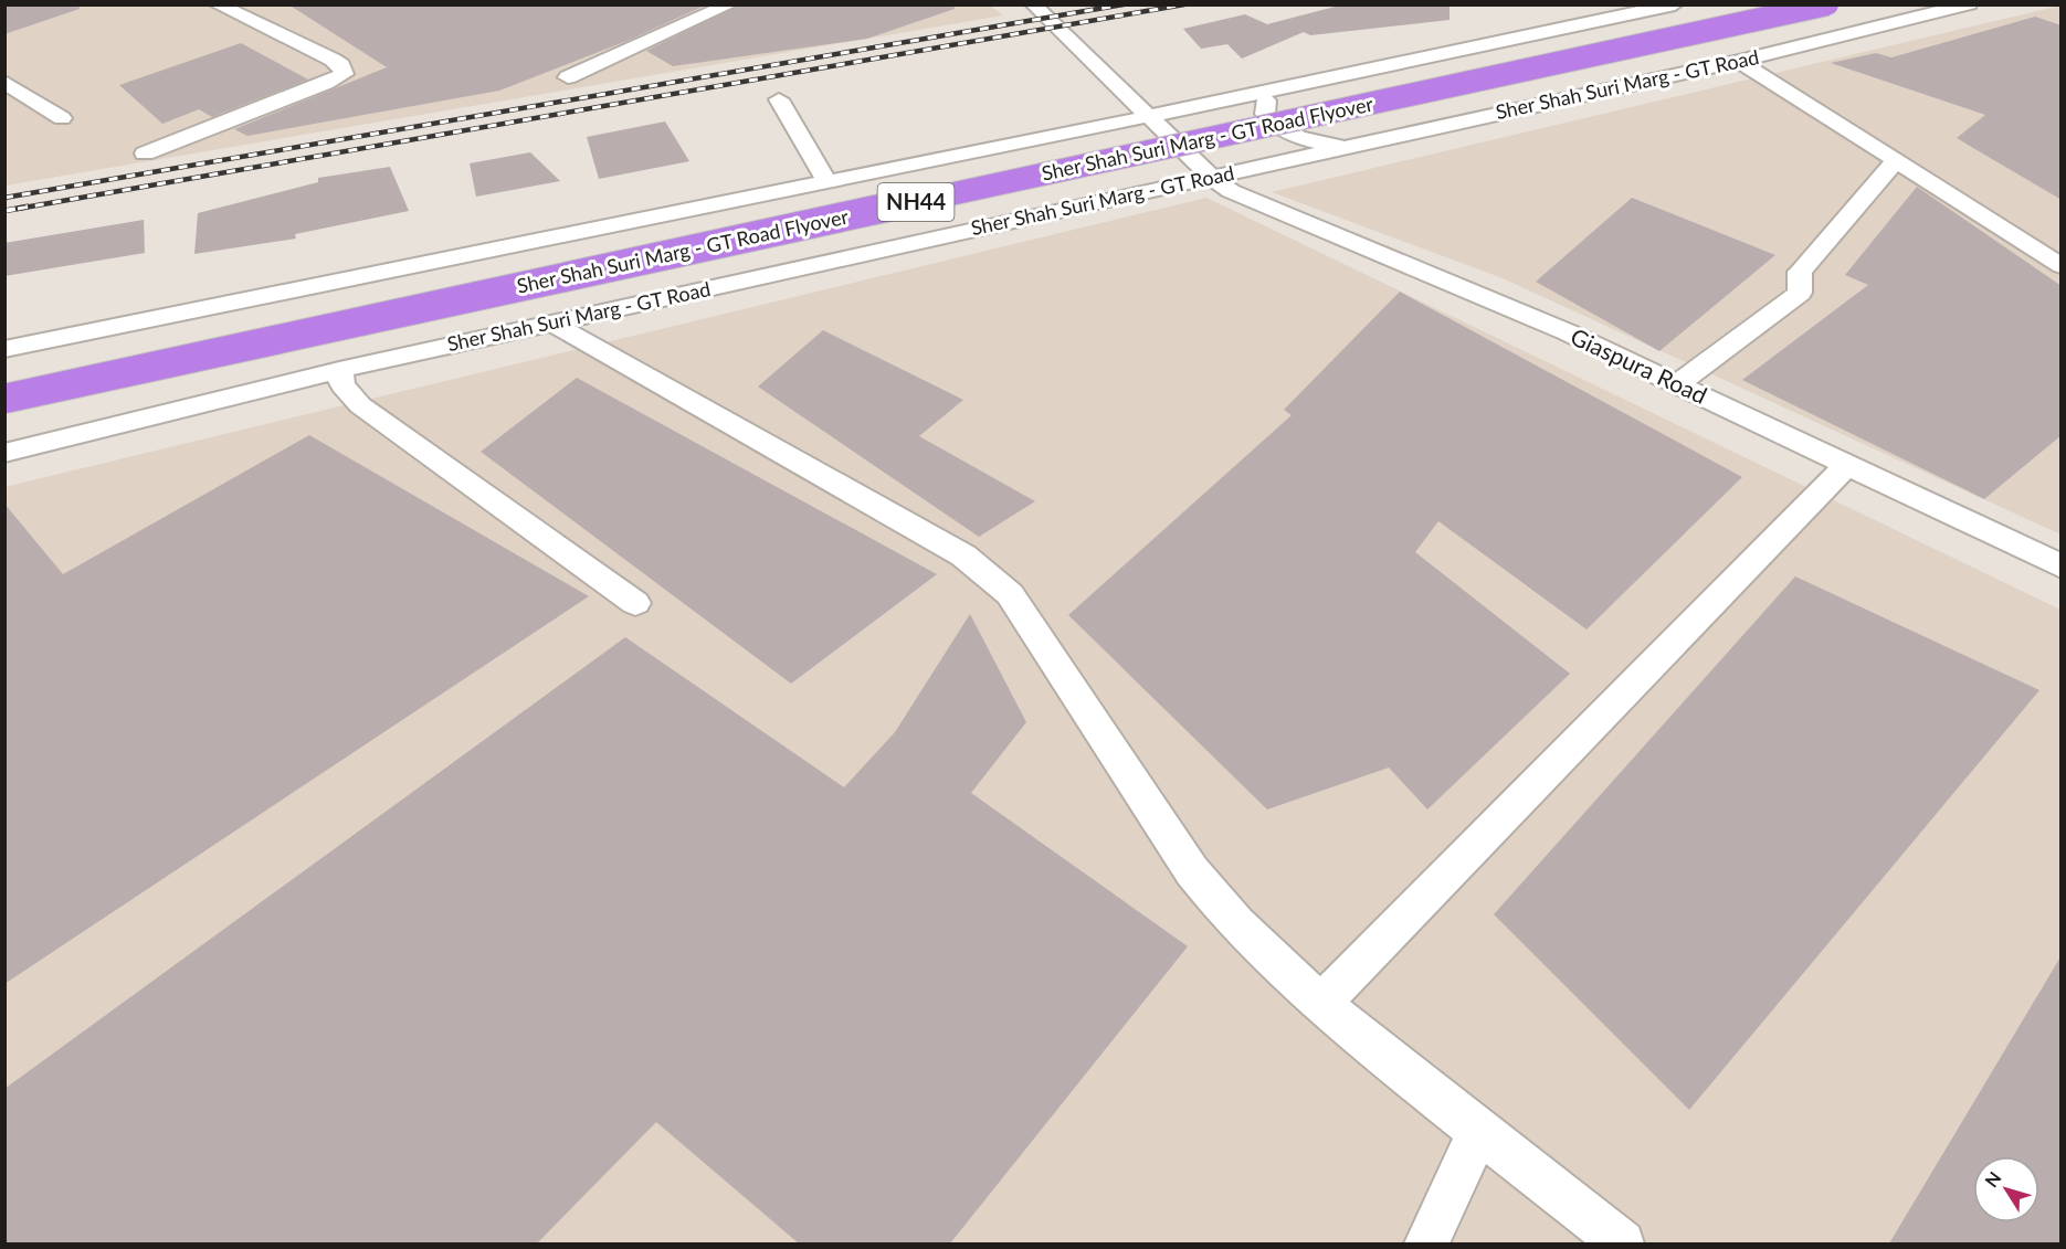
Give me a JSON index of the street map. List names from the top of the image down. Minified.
{"streets":{"highway":["Sher Shah Suri Marg - GT Road Flyover","NH44"],"street":["Sher Shah Suri Marg - GT Road","Giaspura Road"]},"crossings":[["Sher Shah Suri Marg - GT Road","Giaspura Road"]],"north":"top left"}
